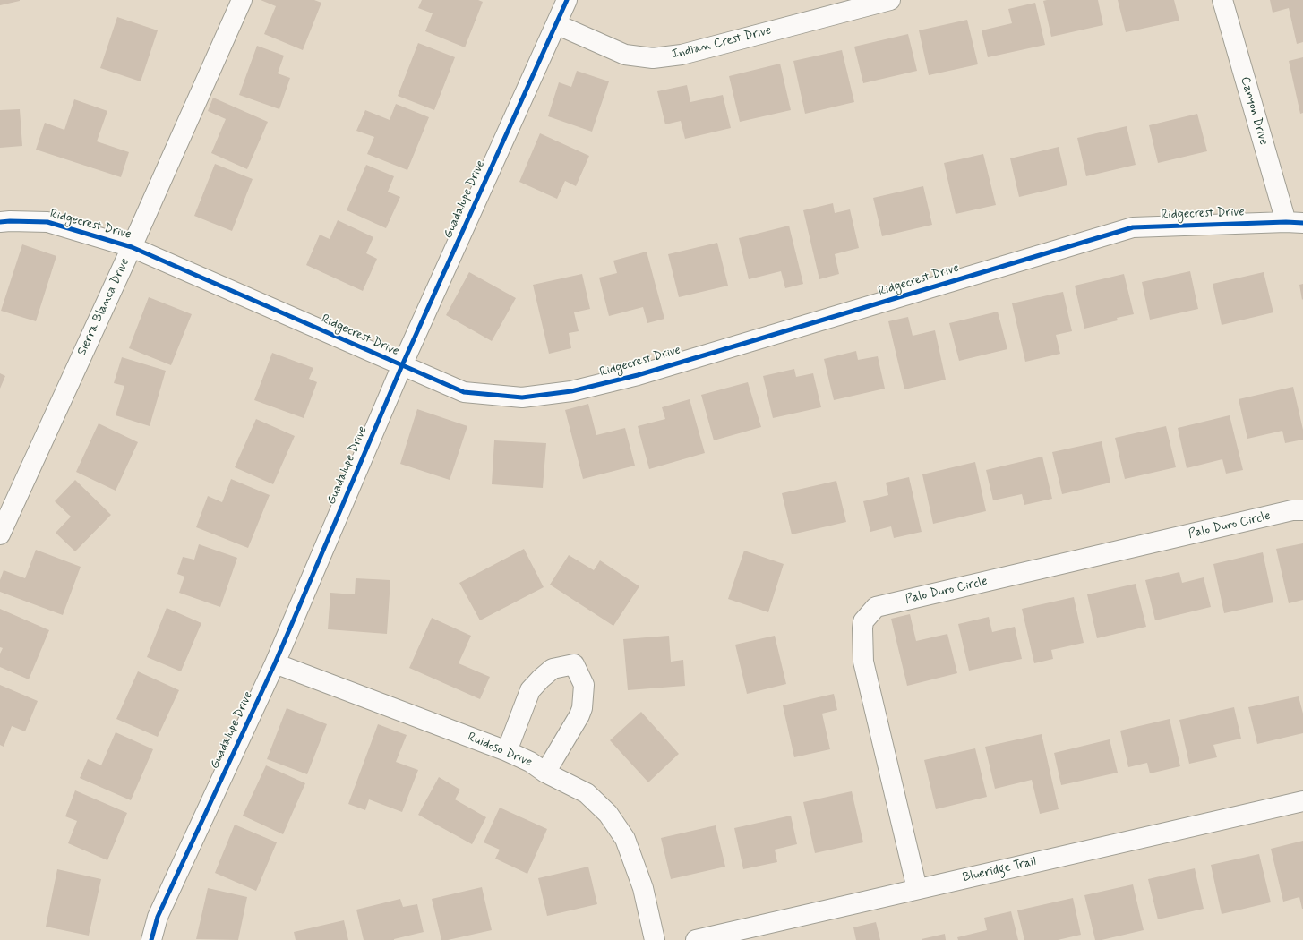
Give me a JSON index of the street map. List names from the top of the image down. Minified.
{"streets":{"street":["Indian Crest Drive","Canyon Drive","Guadalupe Drive","Ridgecrest Drive","Sierra Blanca Drive","Palo Duro Circle","Ruidoso Drive","Blueridge Trail"]},"crossings":[["Indian Crest Drive","Guadalupe Drive"],["Canyon Drive","Ridgecrest Drive"],["Guadalupe Drive","Ridgecrest Drive"],["Guadalupe Drive","Ruidoso Drive"],["Ridgecrest Drive","Sierra Blanca Drive"],["Palo Duro Circle","Blueridge Trail"]]}
